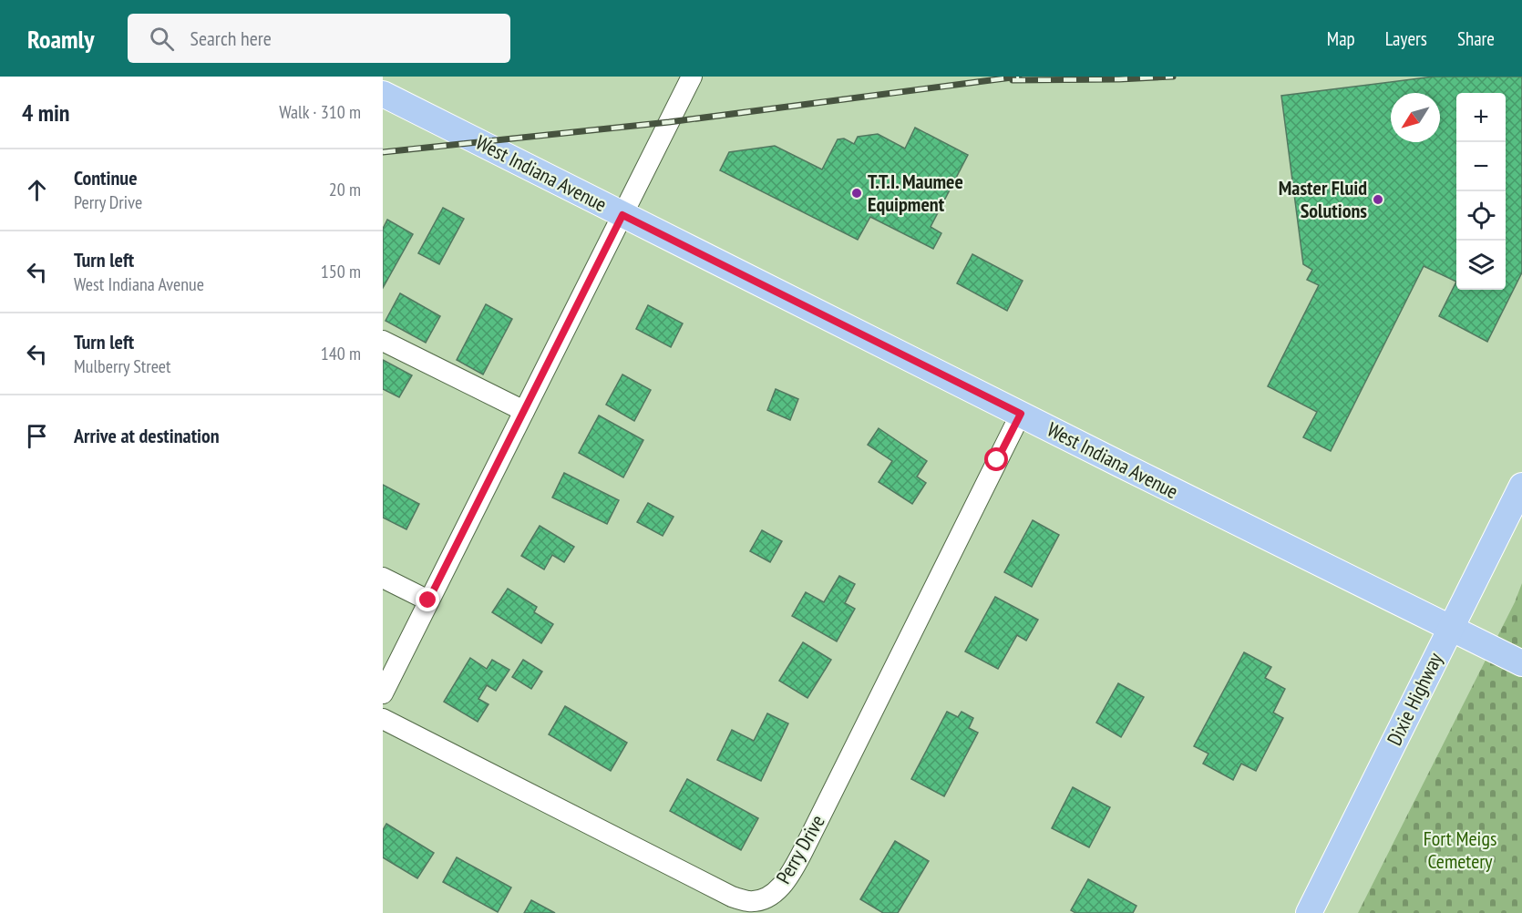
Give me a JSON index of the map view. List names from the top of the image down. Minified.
{"streets":{"main road":["West Indiana Avenue","Dixie Highway"],"street":["Perry Drive"]},"crossings":[["West Indiana Avenue","Dixie Highway"],["West Indiana Avenue","Perry Drive"]],"parks":["Fort Meigs Cemetery"],"places":["T.T.I. Maumee Equipment","Master Fluid Solutions"],"north":"bottom left","page":{"header":"Roamly","search":"Search here","nav":["Map","Layers","Share"],"heading":["4 min","Walk · 310 m"],"map_buttons":["+","−"],"list":[["Continue","Perry Drive","20 m"],["Turn left","West Indiana Avenue","150 m"],["Turn left","Mulberry Street","140 m"],"Arrive at destination"]}}
